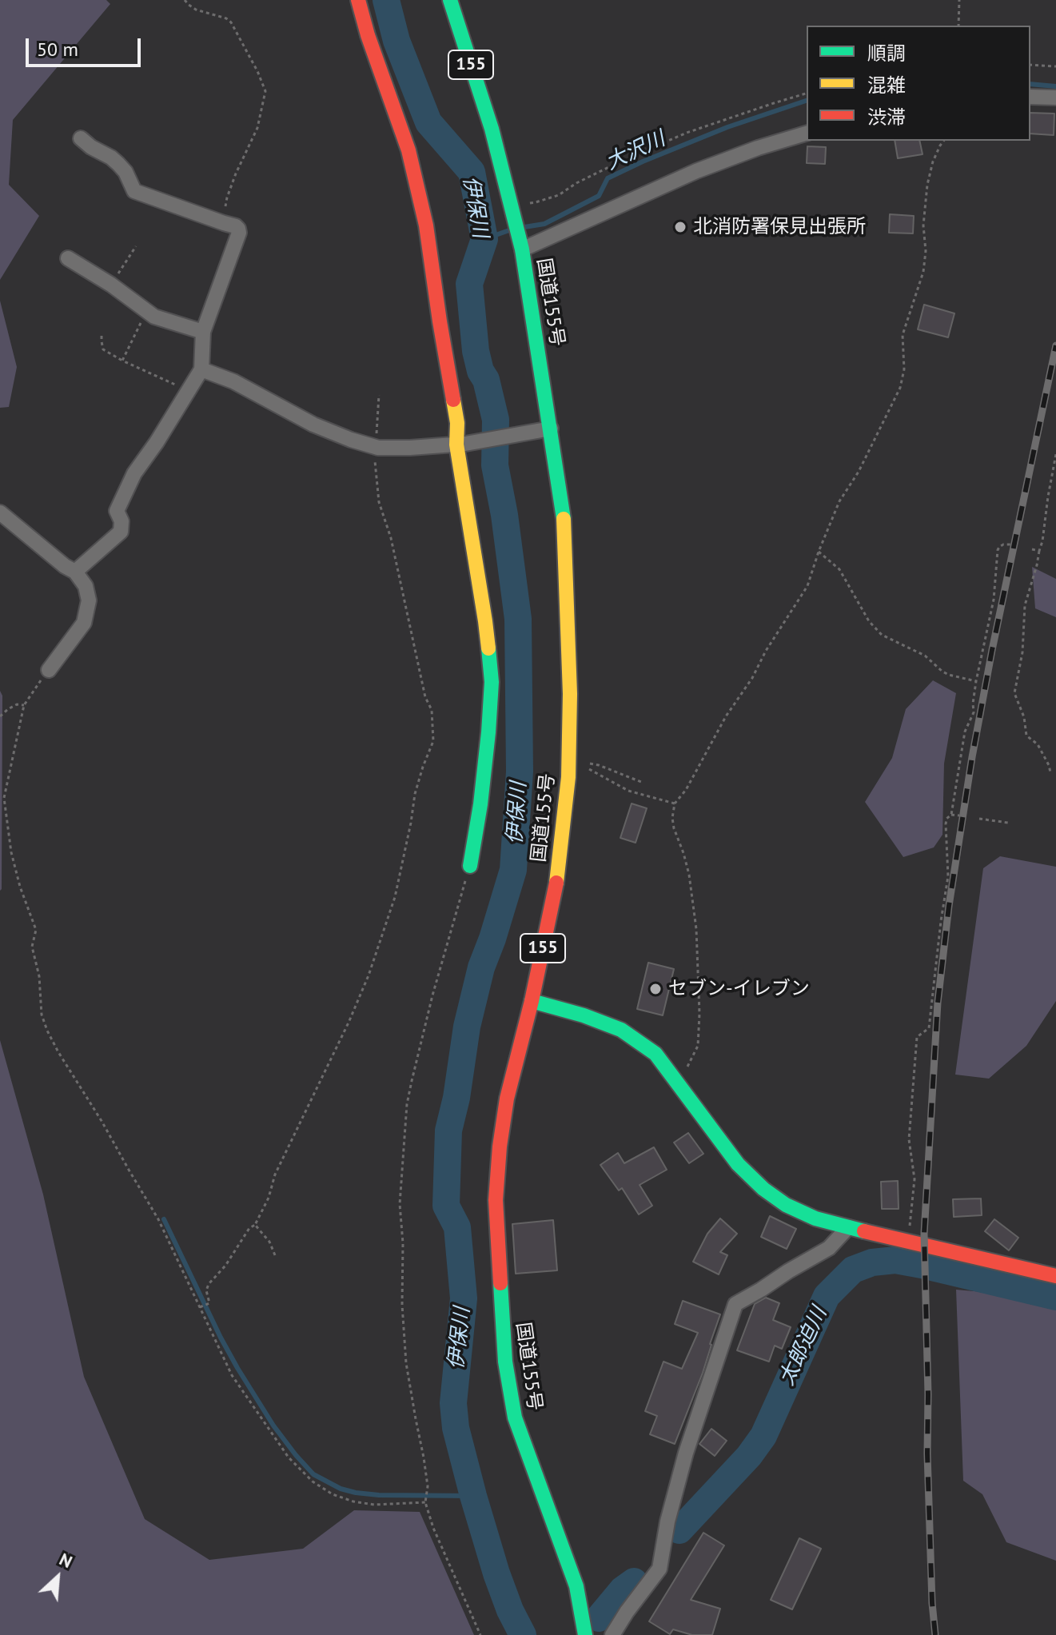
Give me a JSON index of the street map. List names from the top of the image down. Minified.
{"streets":{"main road":["155","国道155号"]},"water":["大沢川","伊保川","太郎迫川"],"places":["北消防署保見出張所","セブン-イレブン"],"legend":["順調","混雑","渋滞"],"scale_bar":"50 m","north":"top right"}
